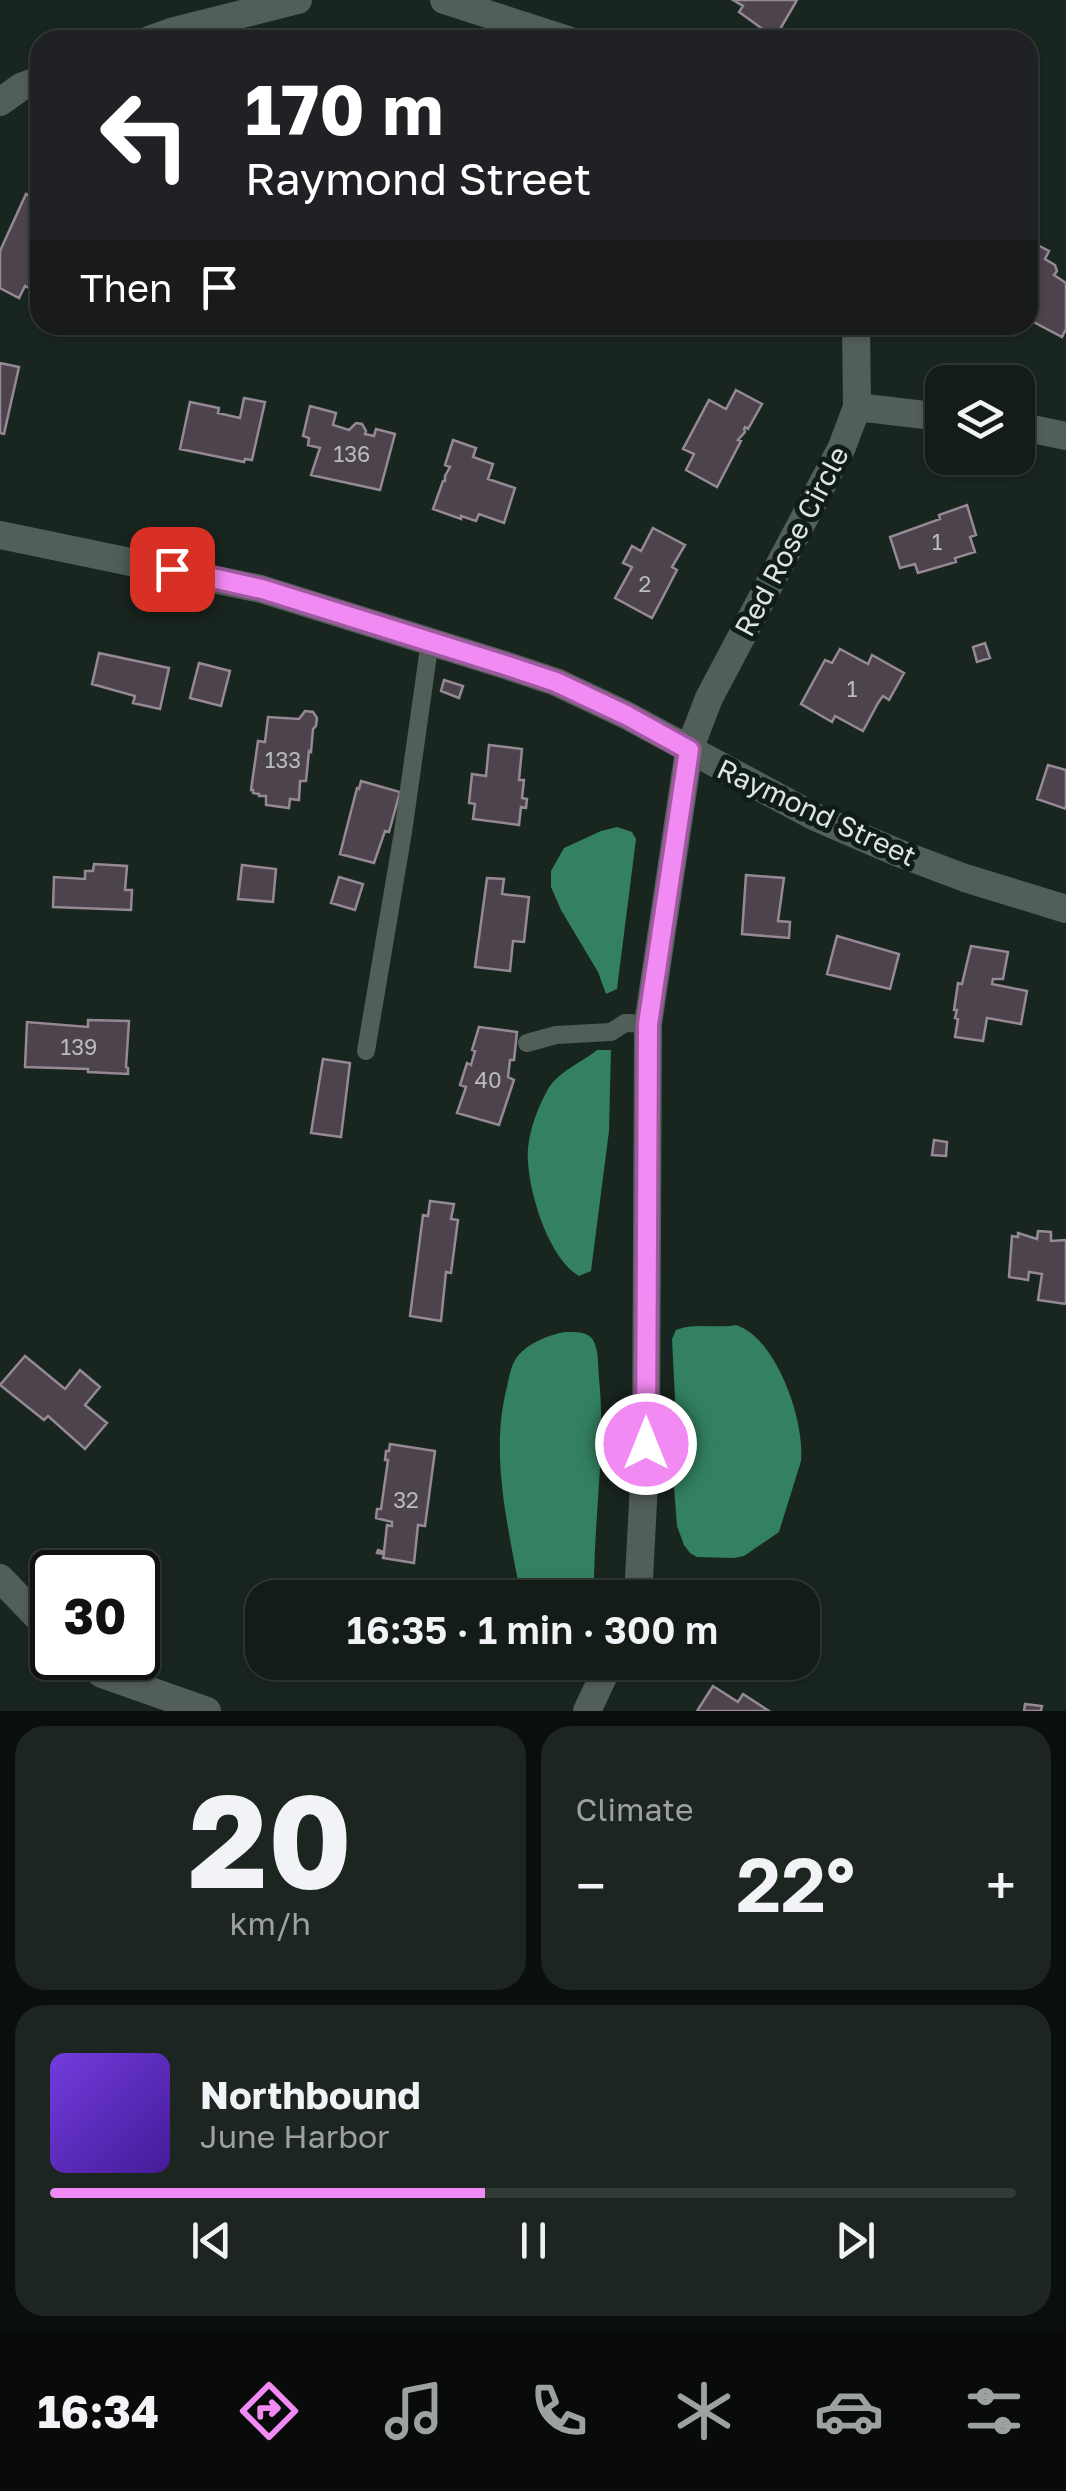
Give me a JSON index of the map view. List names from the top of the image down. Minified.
{"streets":{"street":["Red Rose Circle","Raymond Street"]},"crossings":[["Red Rose Circle","Raymond Street"]],"house_numbers":["136","1","2","1","133","139","40","32"],"page":{"turn":["170 m","Raymond Street"],"then":"Then","limit":"30","trip":"16:35 · 1 min · 300 m","tile":[["20","km/h"],"Climate"],"heat":["−","22°","+"],"song":["Northbound","June Harbor"],"tabs":"16:34"}}
